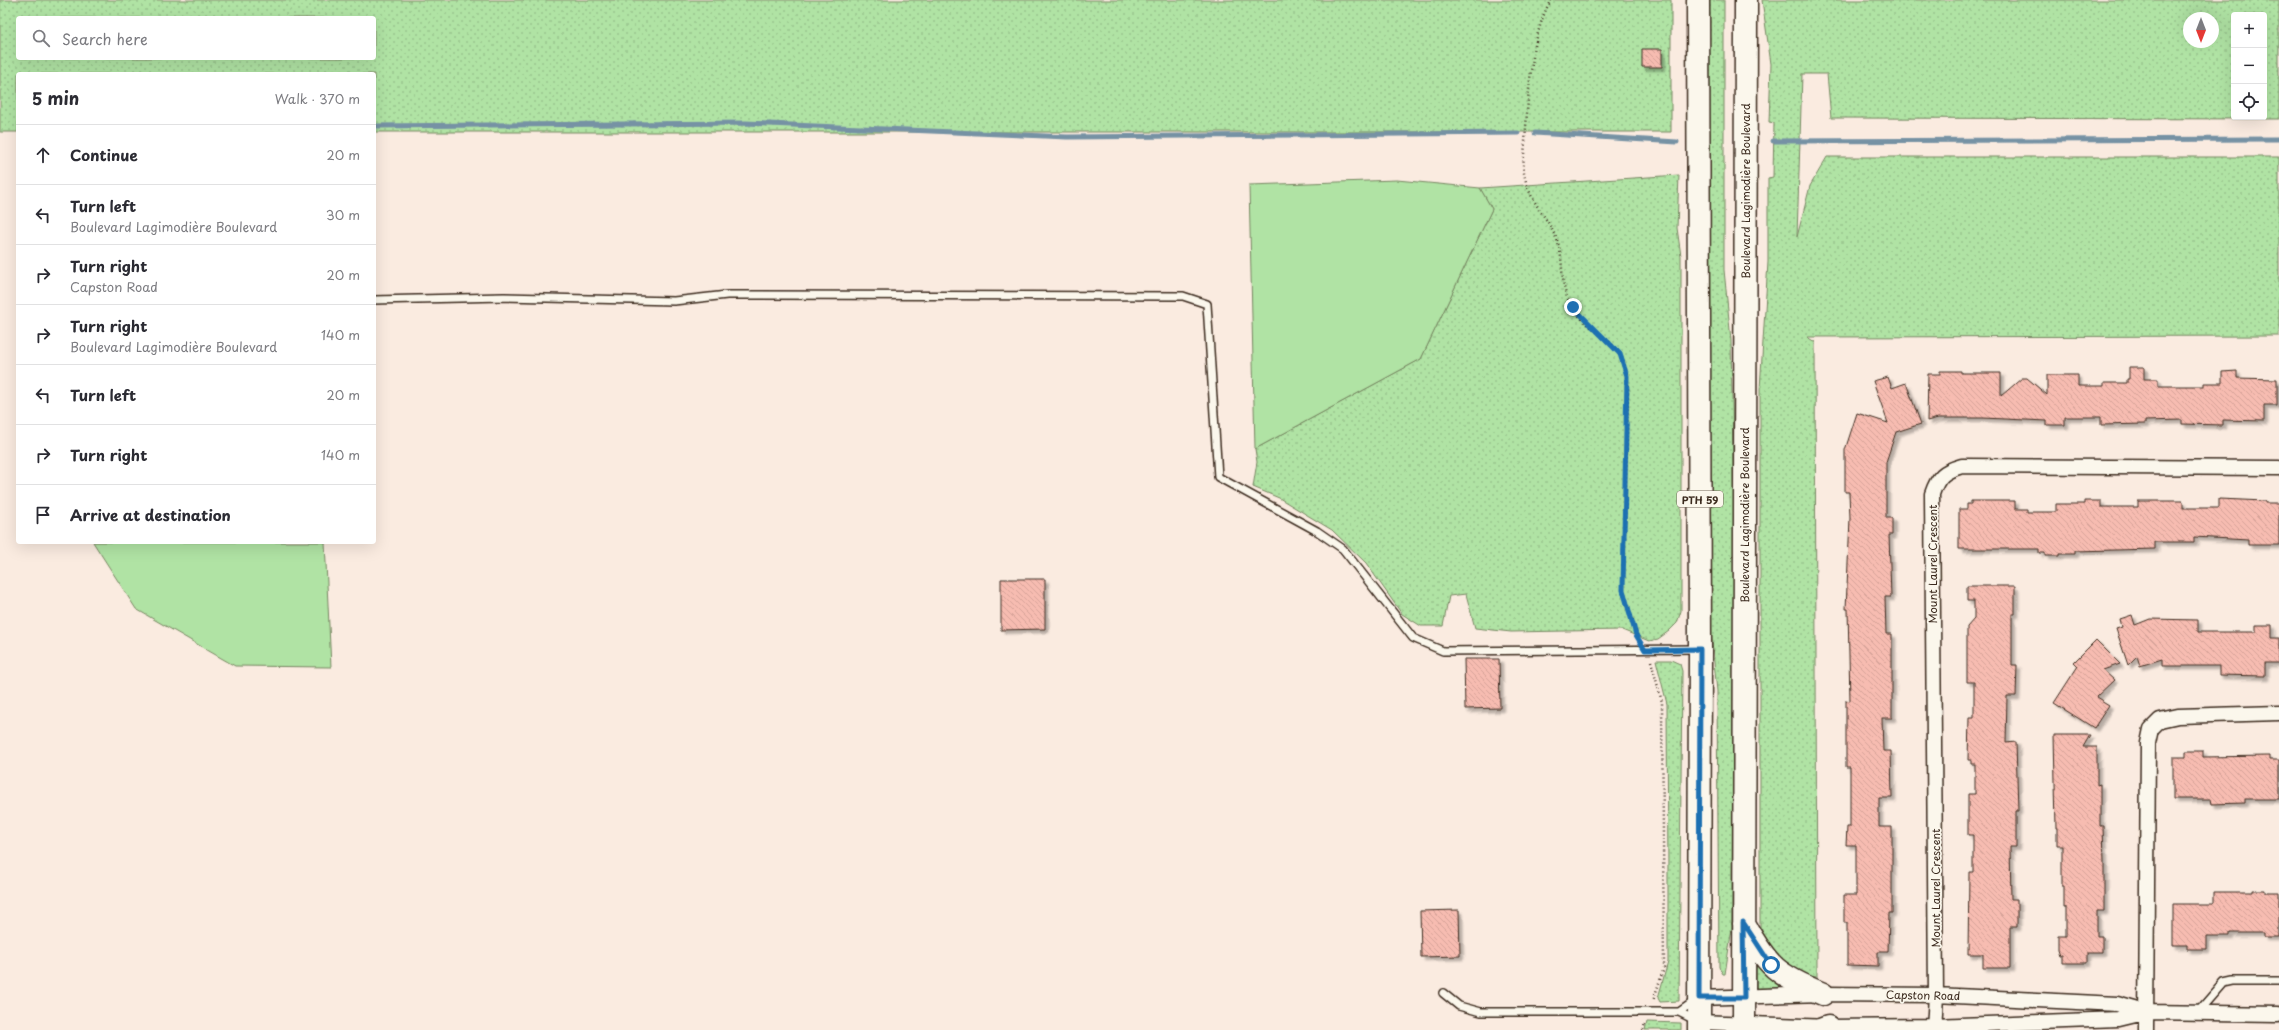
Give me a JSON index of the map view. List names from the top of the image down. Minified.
{"streets":{"main road":["Boulevard Lagimodière Boulevard","PTH 59"],"street":["Mount Laurel Crescent","Capston Road"]},"crossings":[["Boulevard Lagimodière Boulevard","Capston Road"],["PTH 59","Capston Road"],["Mount Laurel Crescent","Capston Road"]],"north":"bottom","page":{"map_buttons":["+","−"],"search":"Search here","heading":["5 min","Walk · 370 m"],"list":[["Continue","20 m"],["Turn left","Boulevard Lagimodière Boulevard","30 m"],["Turn right","Capston Road","20 m"],["Turn right","Boulevard Lagimodière Boulevard","140 m"],["Turn left","20 m"],["Turn right","140 m"],"Arrive at destination"]}}
